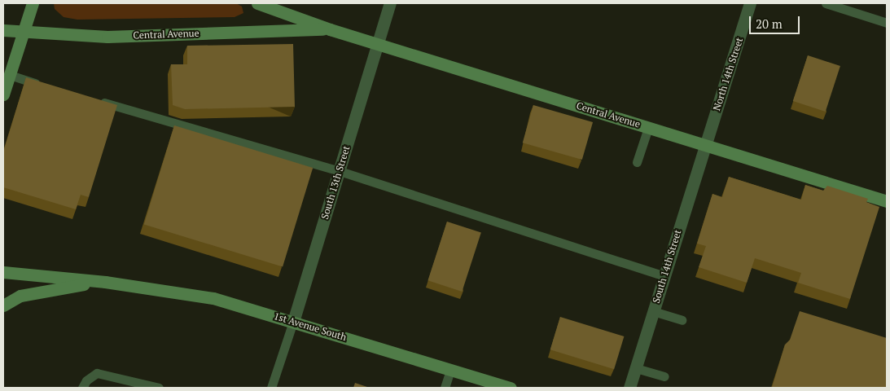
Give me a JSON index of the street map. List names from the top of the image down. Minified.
{"streets":{"main road":["Central Avenue","1st Avenue South"],"street":["North 14th Street","South 13th Street","South 14th Street"]},"crossings":[["Central Avenue","North 14th Street"],["Central Avenue","South 13th Street"],["Central Avenue","South 14th Street"],["North 14th Street","South 14th Street"],["South 13th Street","1st Avenue South"]],"scale_bar":"20 m"}
